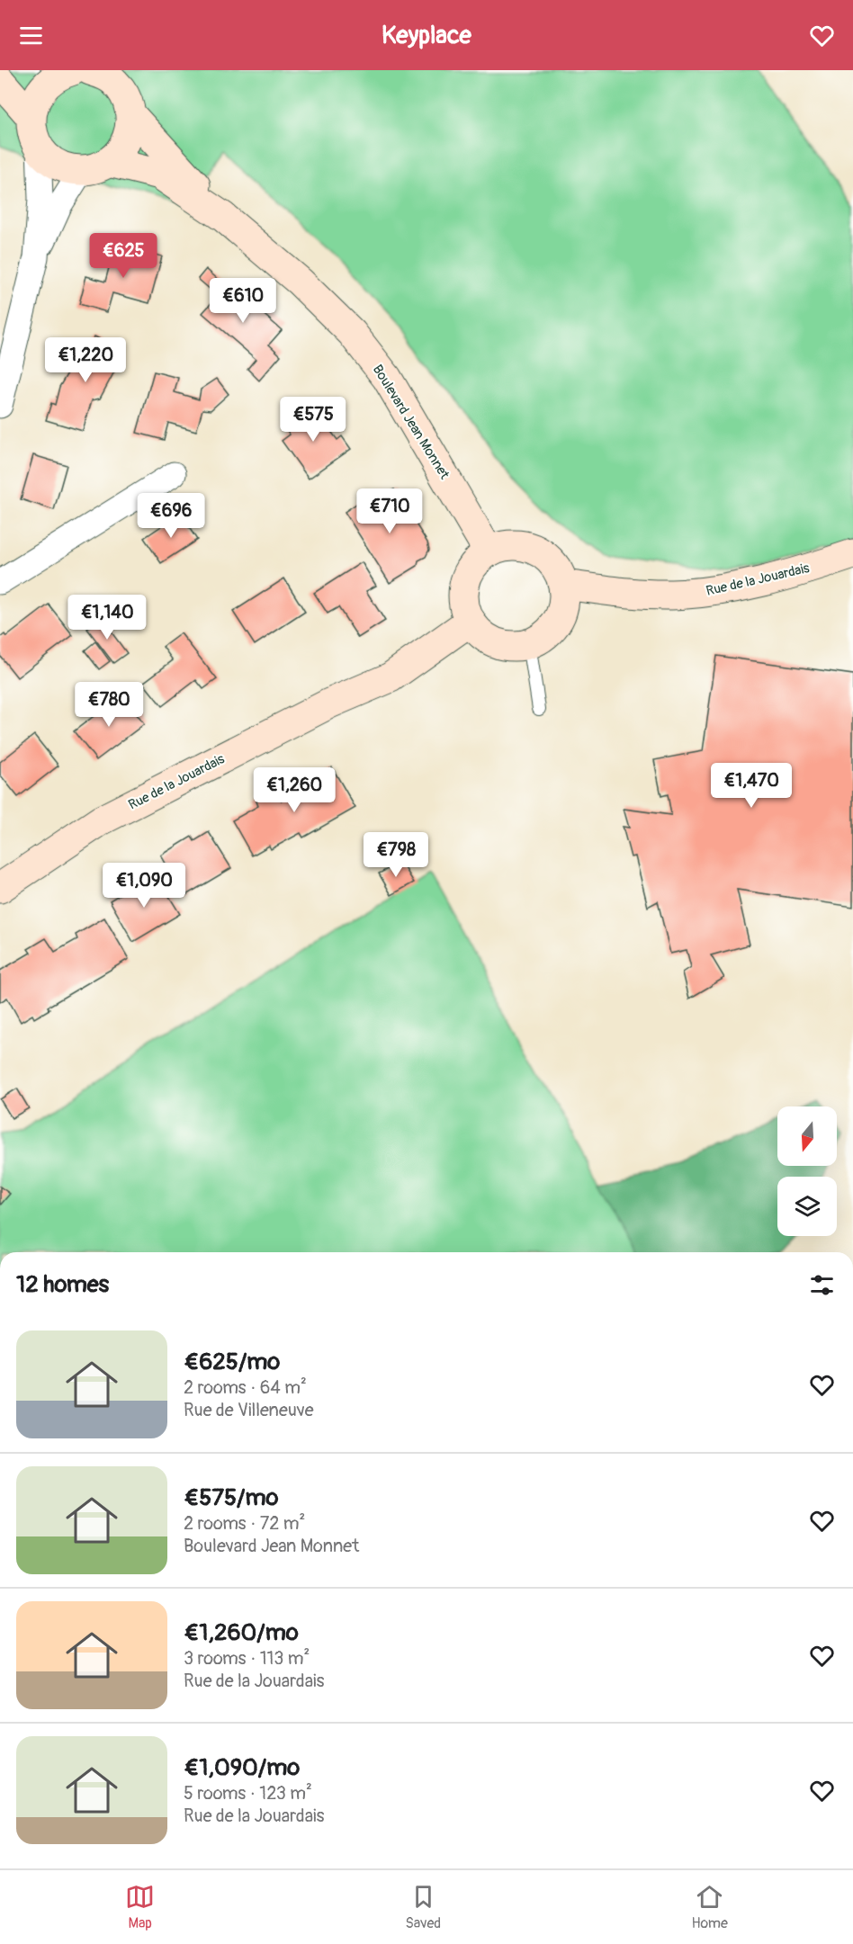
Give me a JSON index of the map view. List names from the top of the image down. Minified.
{"streets":{"main road":["Boulevard Jean Monnet","Rue de la Jouardais"]},"crossings":[["Boulevard Jean Monnet","Rue de la Jouardais"]],"north":"bottom","page":{"header":"Keyplace","price":["€625","€610","€1,220","€575","€710","€696","€1,140","€780","€1,470","€1,260","€798","€1,090"],"heading":"12 homes","list":[{"name":"€625/mo","note":"2 rooms · 64 m² · Rue de Villeneuve"},{"name":"€575/mo","note":"2 rooms · 72 m² · Boulevard Jean Monnet"},{"name":"€1,260/mo","note":"3 rooms · 113 m² · Rue de la Jouardais"},{"name":"€1,090/mo","note":"5 rooms · 123 m² · Rue de la Jouardais"}],"tabs":["Map","Saved","Home"]}}
